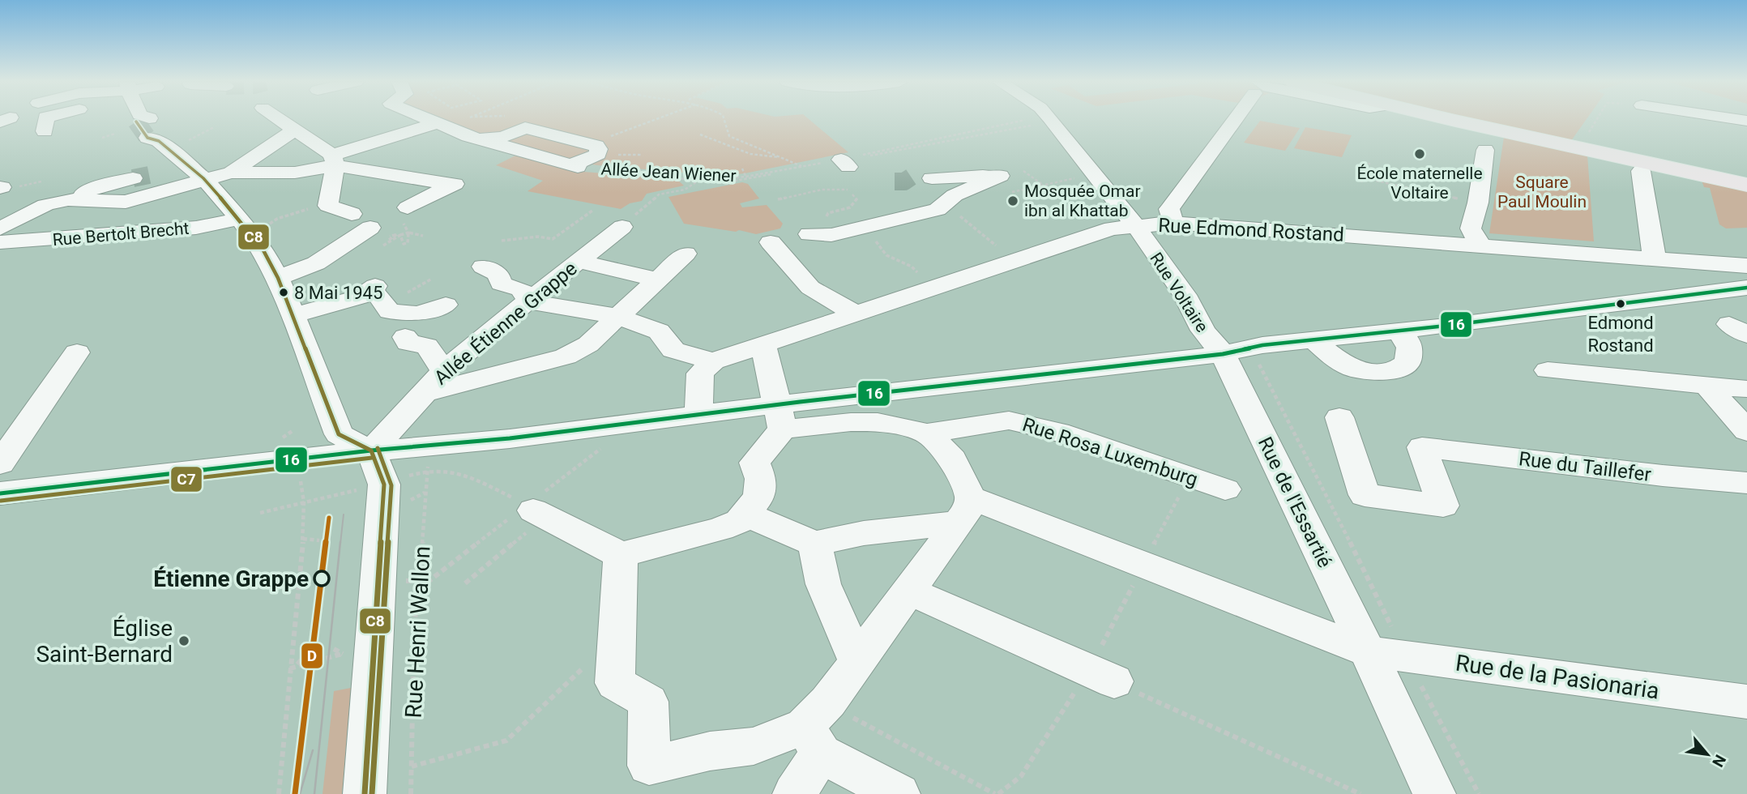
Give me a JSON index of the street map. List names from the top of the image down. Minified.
{"streets":{"street":["Rue Edmond Rostand","Rue Bertolt Brecht","Rue Voltaire","Allée Étienne Grappe","Rue Rosa Luxemburg","Rue du Taillefer","Rue de l'Essartié","Rue Henri Wallon","Rue de la Pasionaria"],"path":["Allée Jean Wiener"]},"crossings":[["Rue Edmond Rostand","Rue Voltaire"],["Rue Voltaire","Rue de l'Essartié"],["Allée Étienne Grappe","Rue Henri Wallon"],["Rue de l'Essartié","Rue de la Pasionaria"]],"parks":["Square Paul Moulin"],"places":["École maternelle Voltaire","Mosquée Omar ibn al Khattab","8 Mai 1945","Edmond Rostand","Étienne Grappe","Église Saint-Bernard"],"lines":["transit line C8","transit line 16","transit line C7","transit line D"],"north":"bottom right"}
